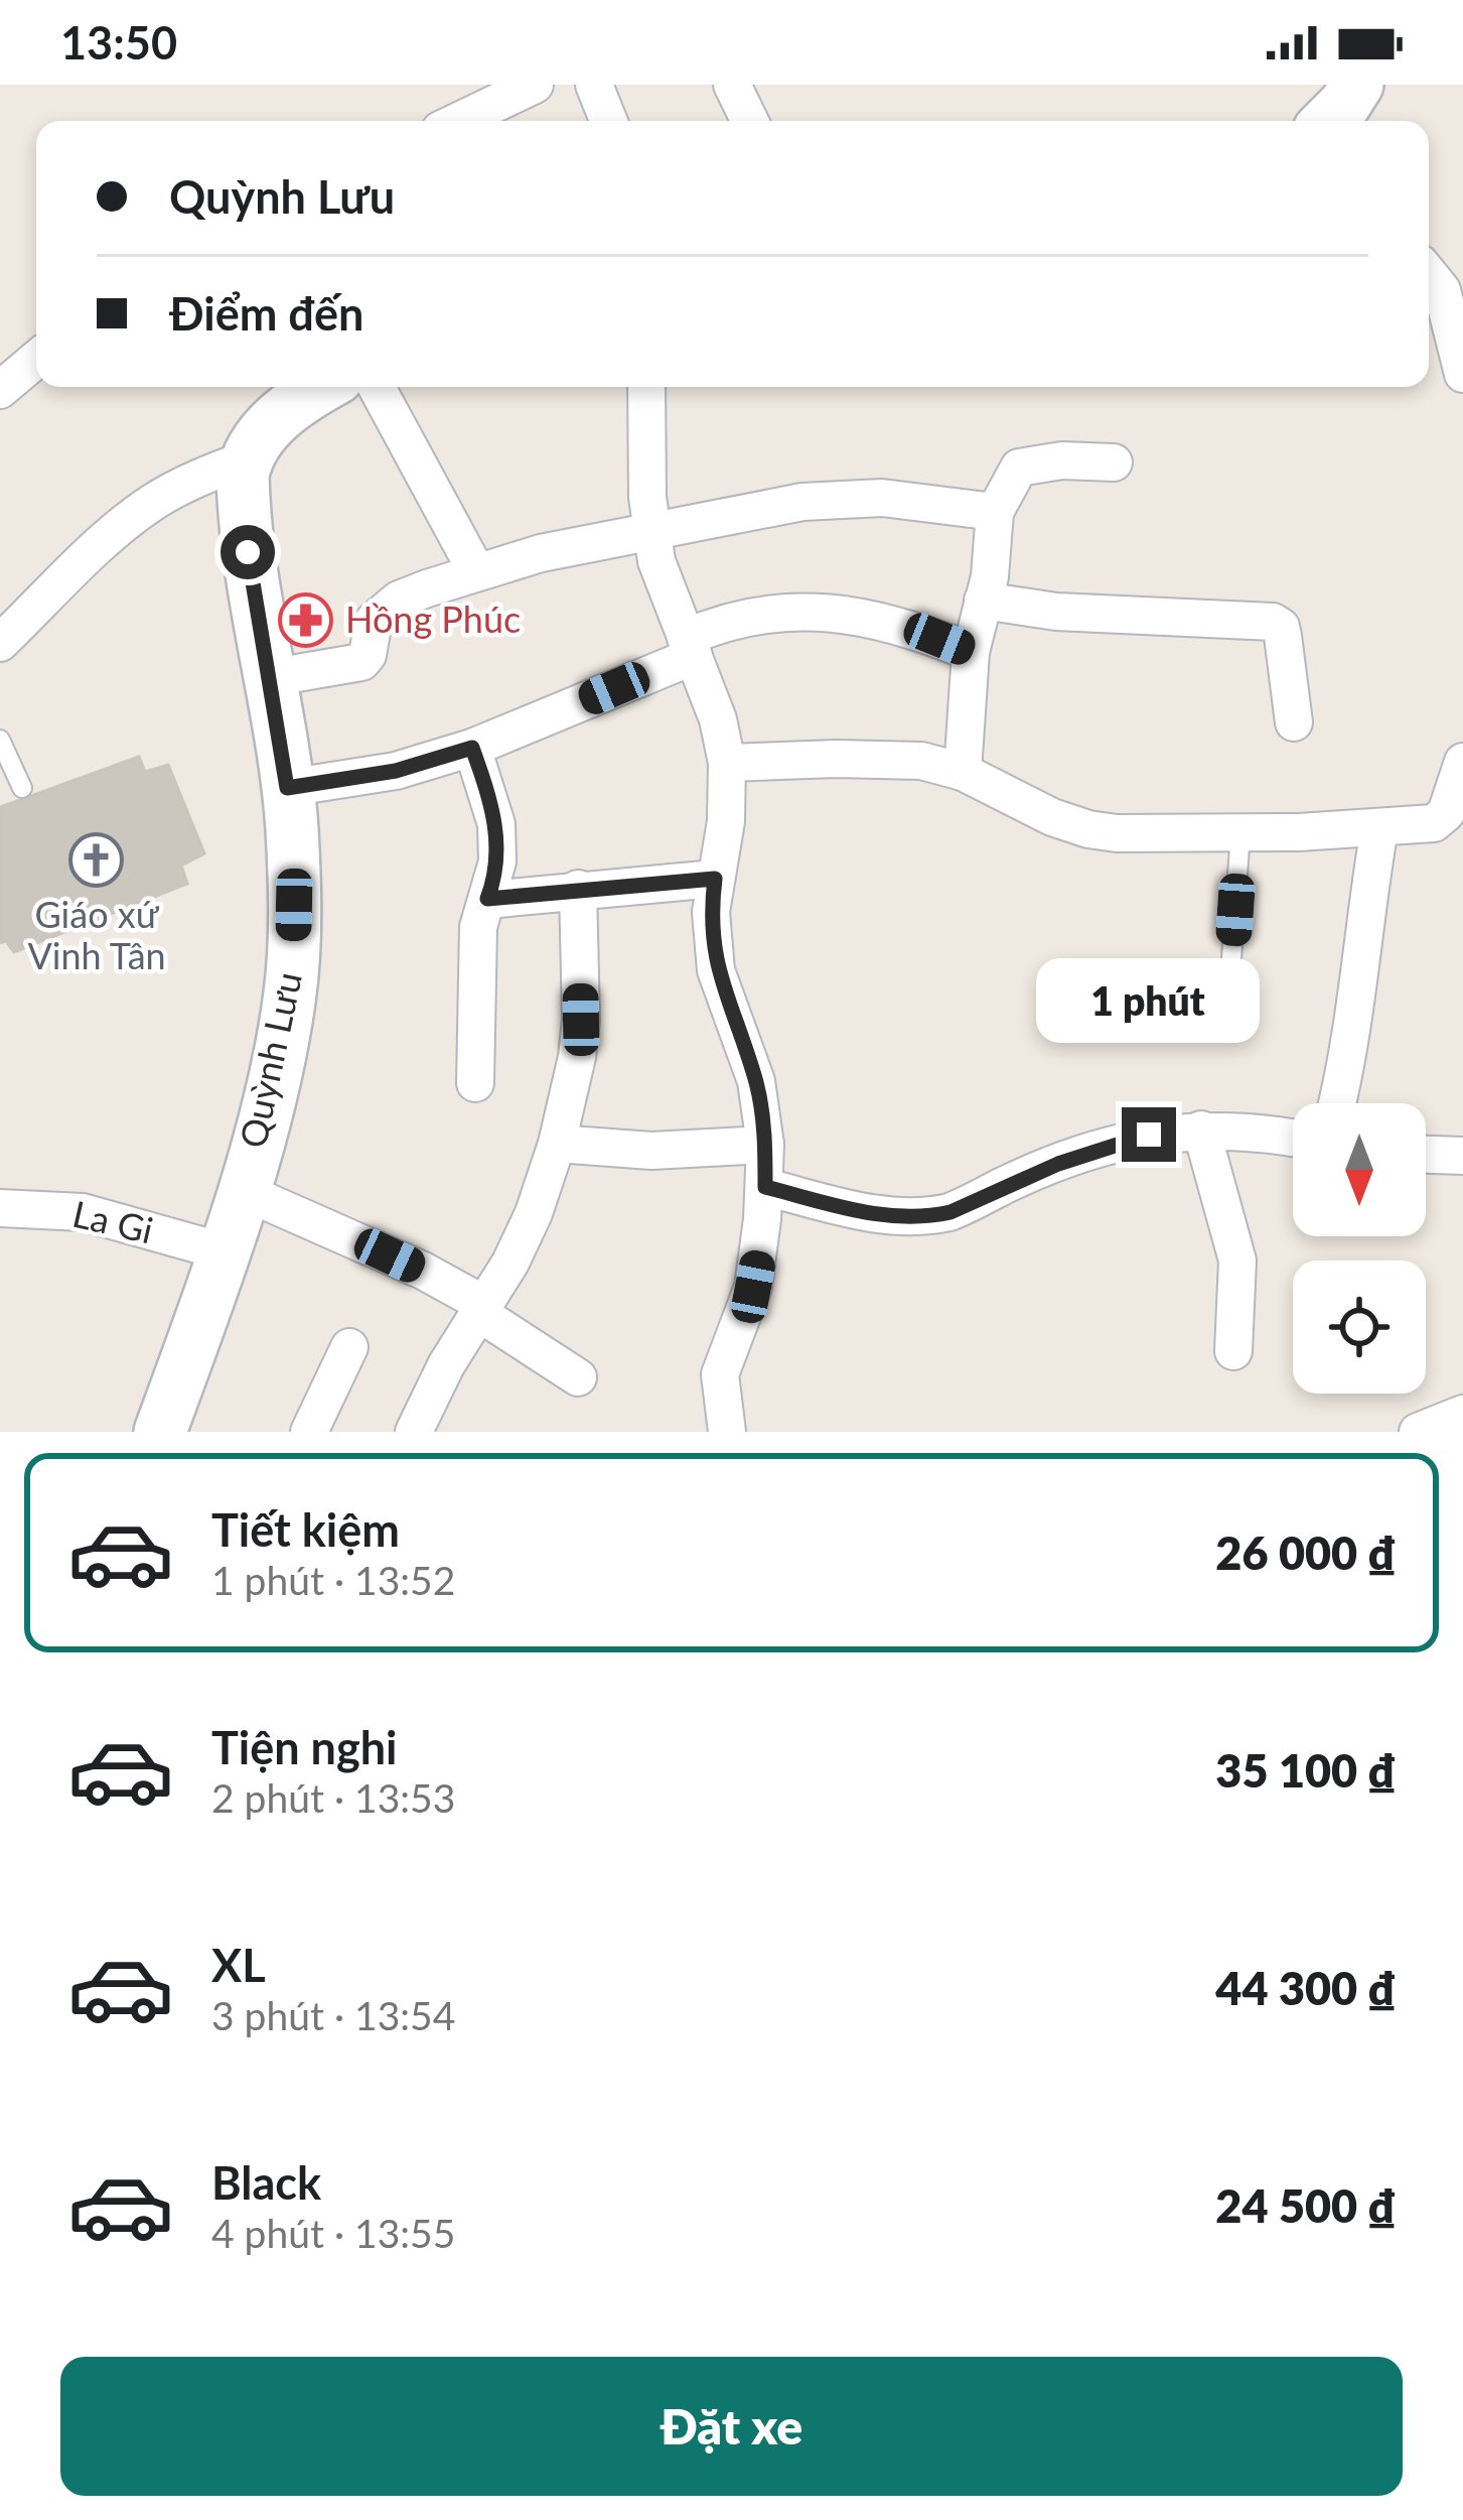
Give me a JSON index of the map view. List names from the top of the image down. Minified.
{"streets":{"main road":["Quỳnh Lưu"],"street":["La Gi"]},"crossings":[["Quỳnh Lưu","La Gi"]],"places":{"pharmacy":["Hồng Phúc"],"church":["Giáo xứ Vinh Tân"]},"north":"bottom","page":{"status":"13:50","banner":["Quỳnh Lưu","Điểm đến"],"bubble":"1 phút","list":[{"name":"Tiết kiệm","note":"1 phút · 13:52","value":"26 000 ₫"},{"name":"Tiện nghi","note":"2 phút · 13:53","value":"35 100 ₫"},{"name":"XL","note":"3 phút · 13:54","value":"44 300 ₫"},{"name":"Black","note":"4 phút · 13:55","value":"24 500 ₫"}],"buttons":"Đặt xe"}}
